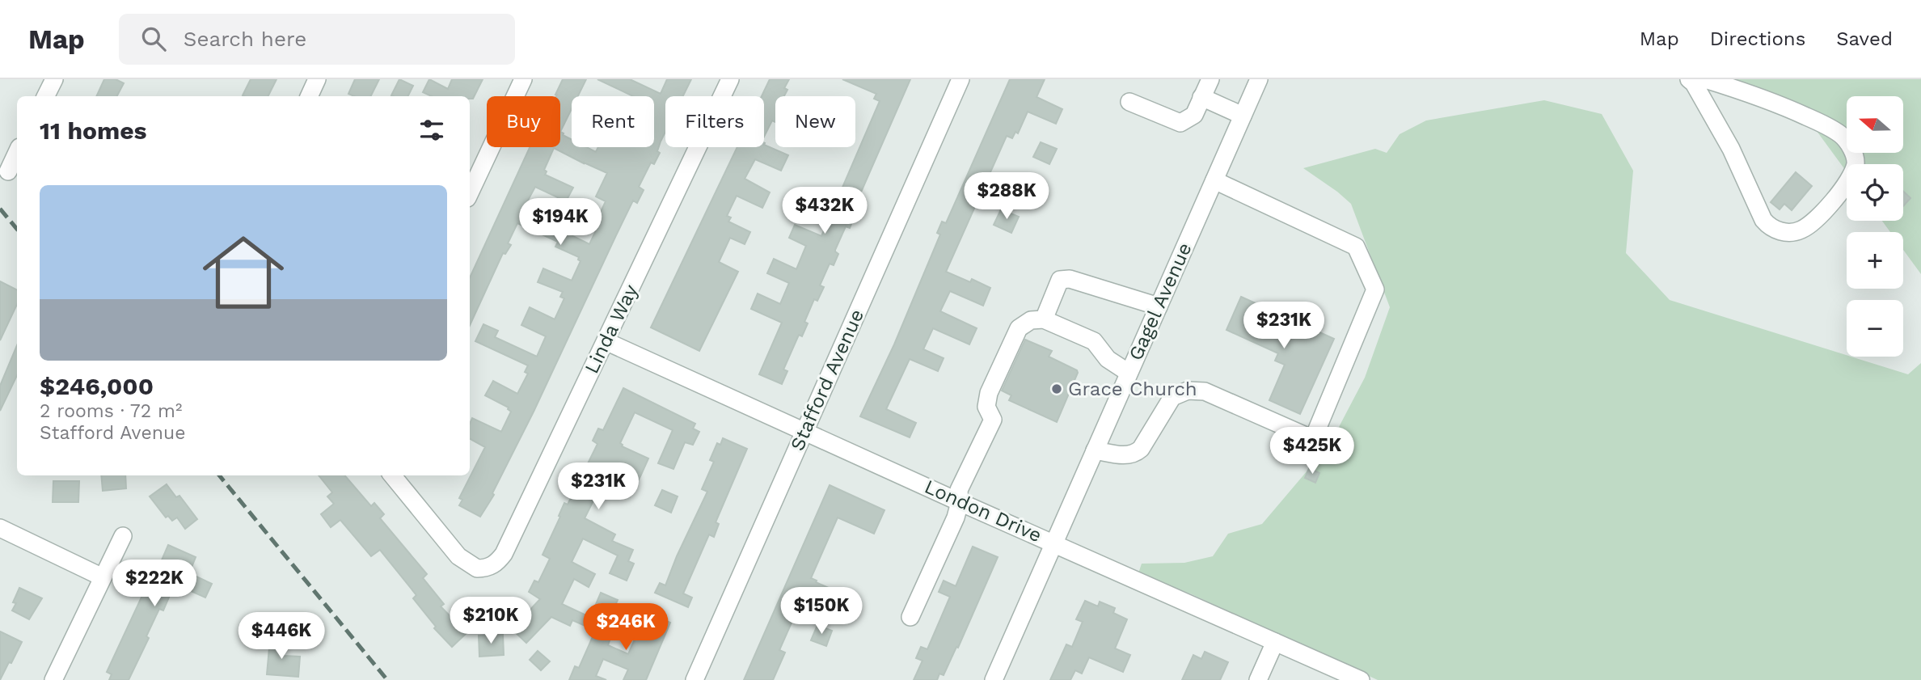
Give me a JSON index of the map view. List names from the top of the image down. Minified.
{"streets":{"street":["Gagel Avenue","Linda Way","Stafford Avenue","London Drive"]},"crossings":[["Gagel Avenue","London Drive"],["Linda Way","London Drive"],["Stafford Avenue","London Drive"]],"places":["Grace Church"],"north":"left","page":{"header":"Map","search":"Search here","nav":["Map","Directions","Saved"],"map_buttons":["+","−"],"chip":["Buy","Rent","Filters","New"],"heading":"11 homes","list":[{"name":"$246,000","note":"2 rooms · 72 m² · Stafford Avenue"}],"price":["$288K","$432K","$194K","$231K","$425K","$231K","$222K","$150K","$210K","$246K","$446K"]}}
